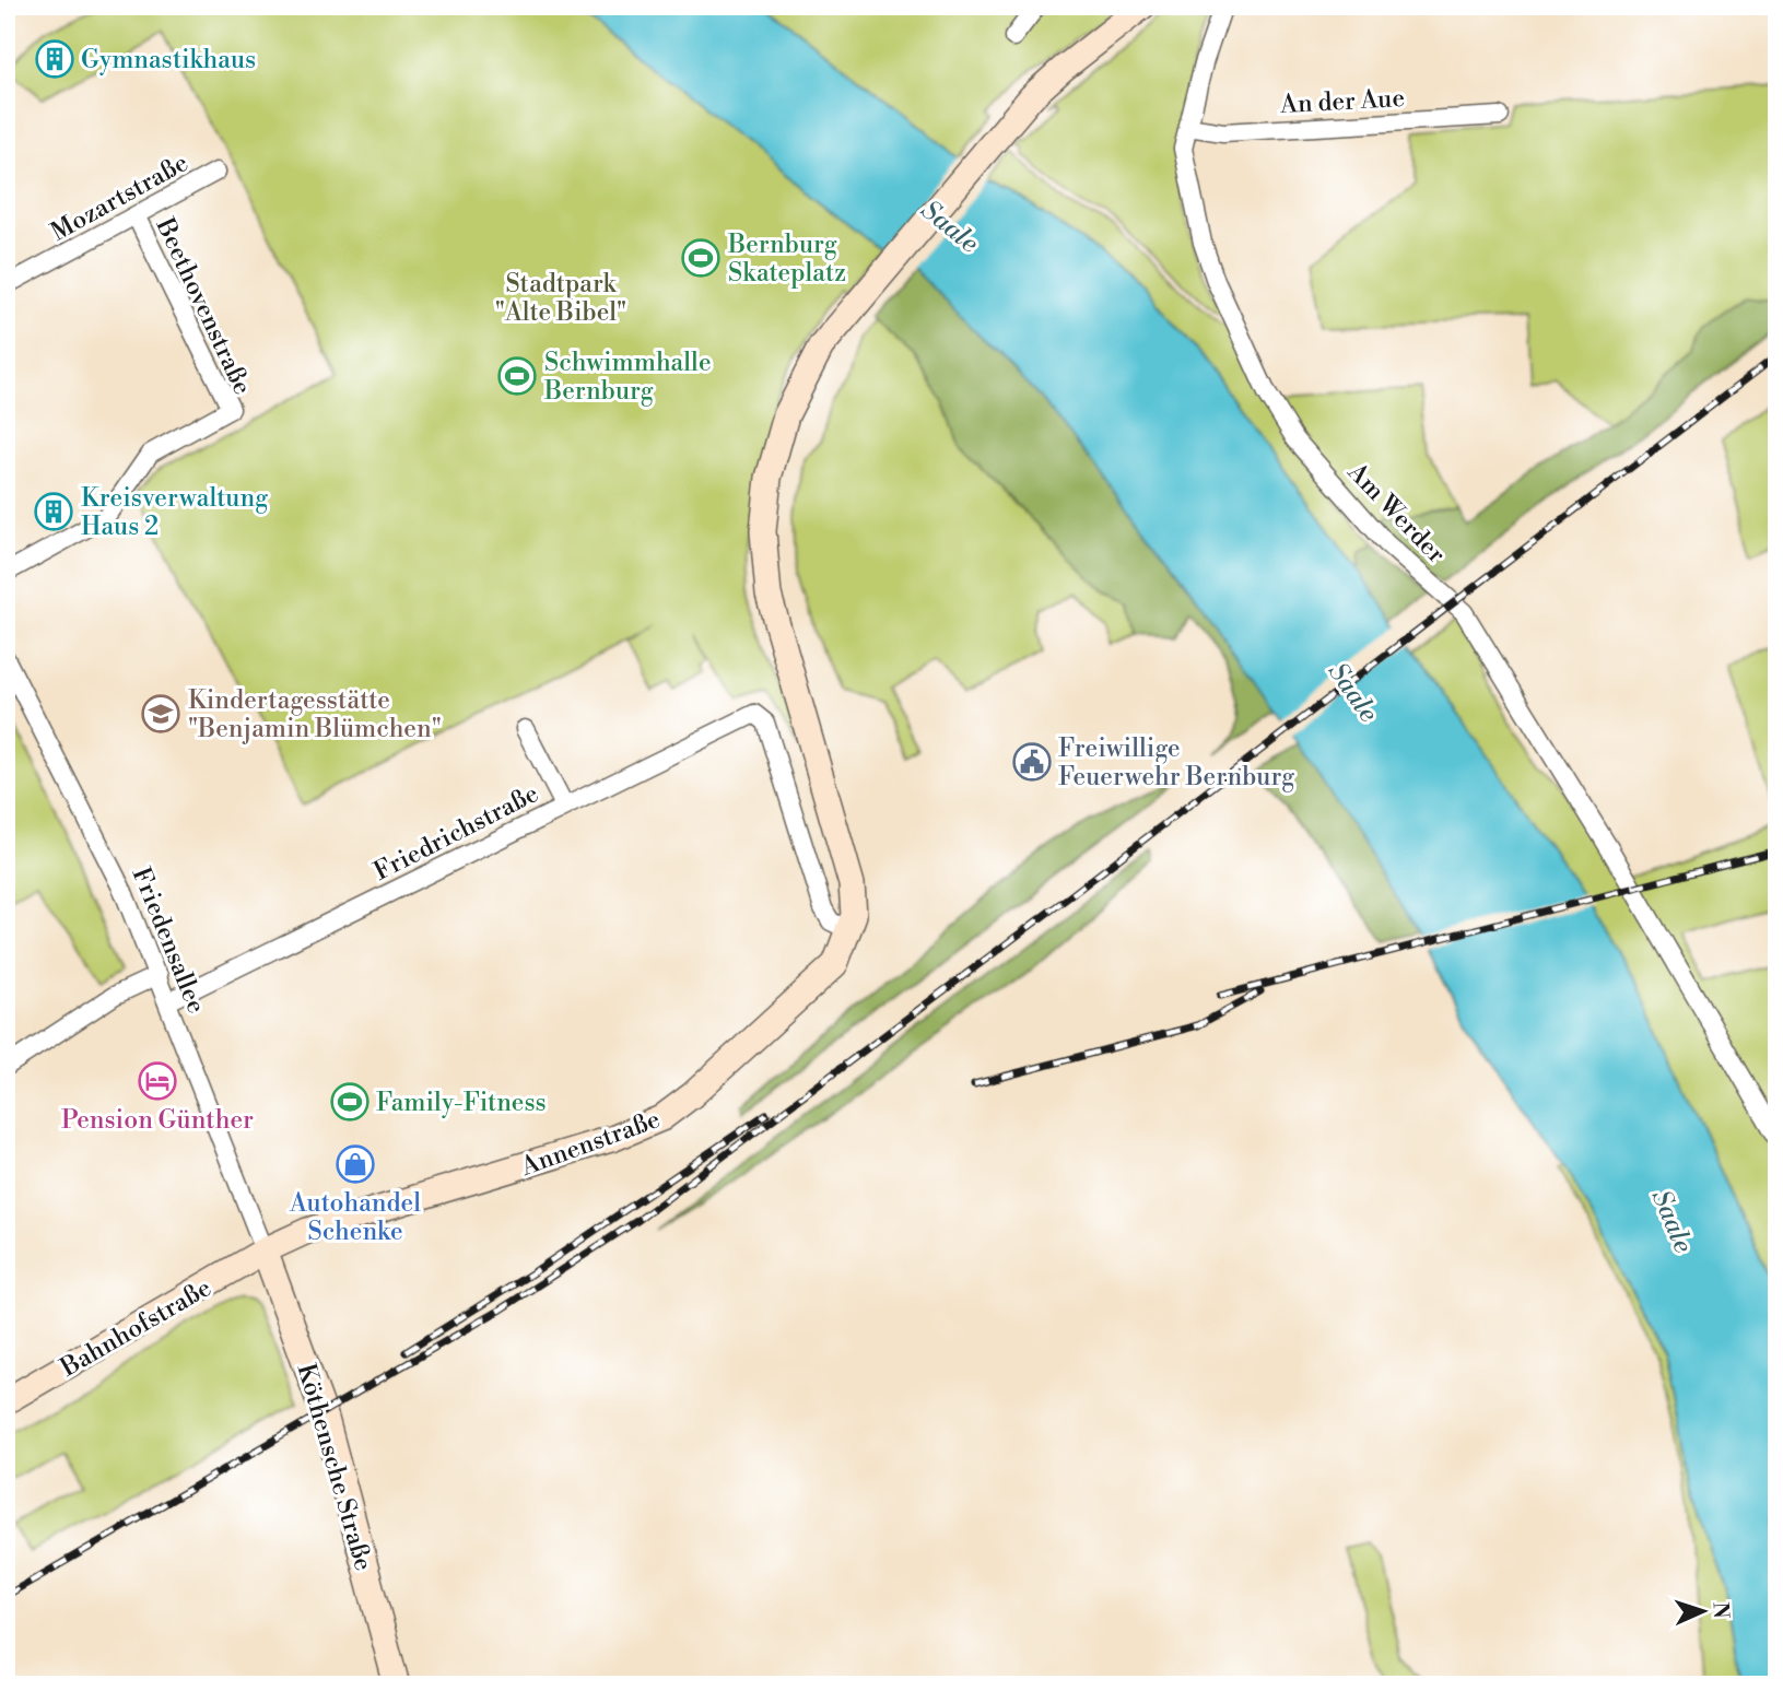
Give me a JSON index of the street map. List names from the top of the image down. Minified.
{"streets":{"main road":["Annenstraße","Bahnhofstraße","Köthensche Straße"],"street":["An der Aue","Mozartstraße","Beethovenstraße","Am Werder","Friedrichstraße","Friedensallee"]},"crossings":[["An der Aue","Am Werder"],["Mozartstraße","Beethovenstraße"],["Friedrichstraße","Friedensallee"],["Friedrichstraße","Annenstraße"],["Friedensallee","Annenstraße"],["Friedensallee","Bahnhofstraße"],["Friedensallee","Köthensche Straße"],["Annenstraße","Bahnhofstraße"],["Annenstraße","Köthensche Straße"],["Bahnhofstraße","Köthensche Straße"]],"water":["Saale"],"parks":["Stadtpark \"Alte Bibel\""],"places":{"building":["Gymnastikhaus","Kreisverwaltung Haus 2"],"sports":["Bernburg Skateplatz","Schwimmhalle Bernburg","Family-Fitness"],"school or university":["Kindertagesstätte \"Benjamin Blümchen\""],"public building":["Freiwillige Feuerwehr Bernburg"],"hotel":["Pension Günther"],"shop":["Autohandel Schenke"]},"north":"right"}
